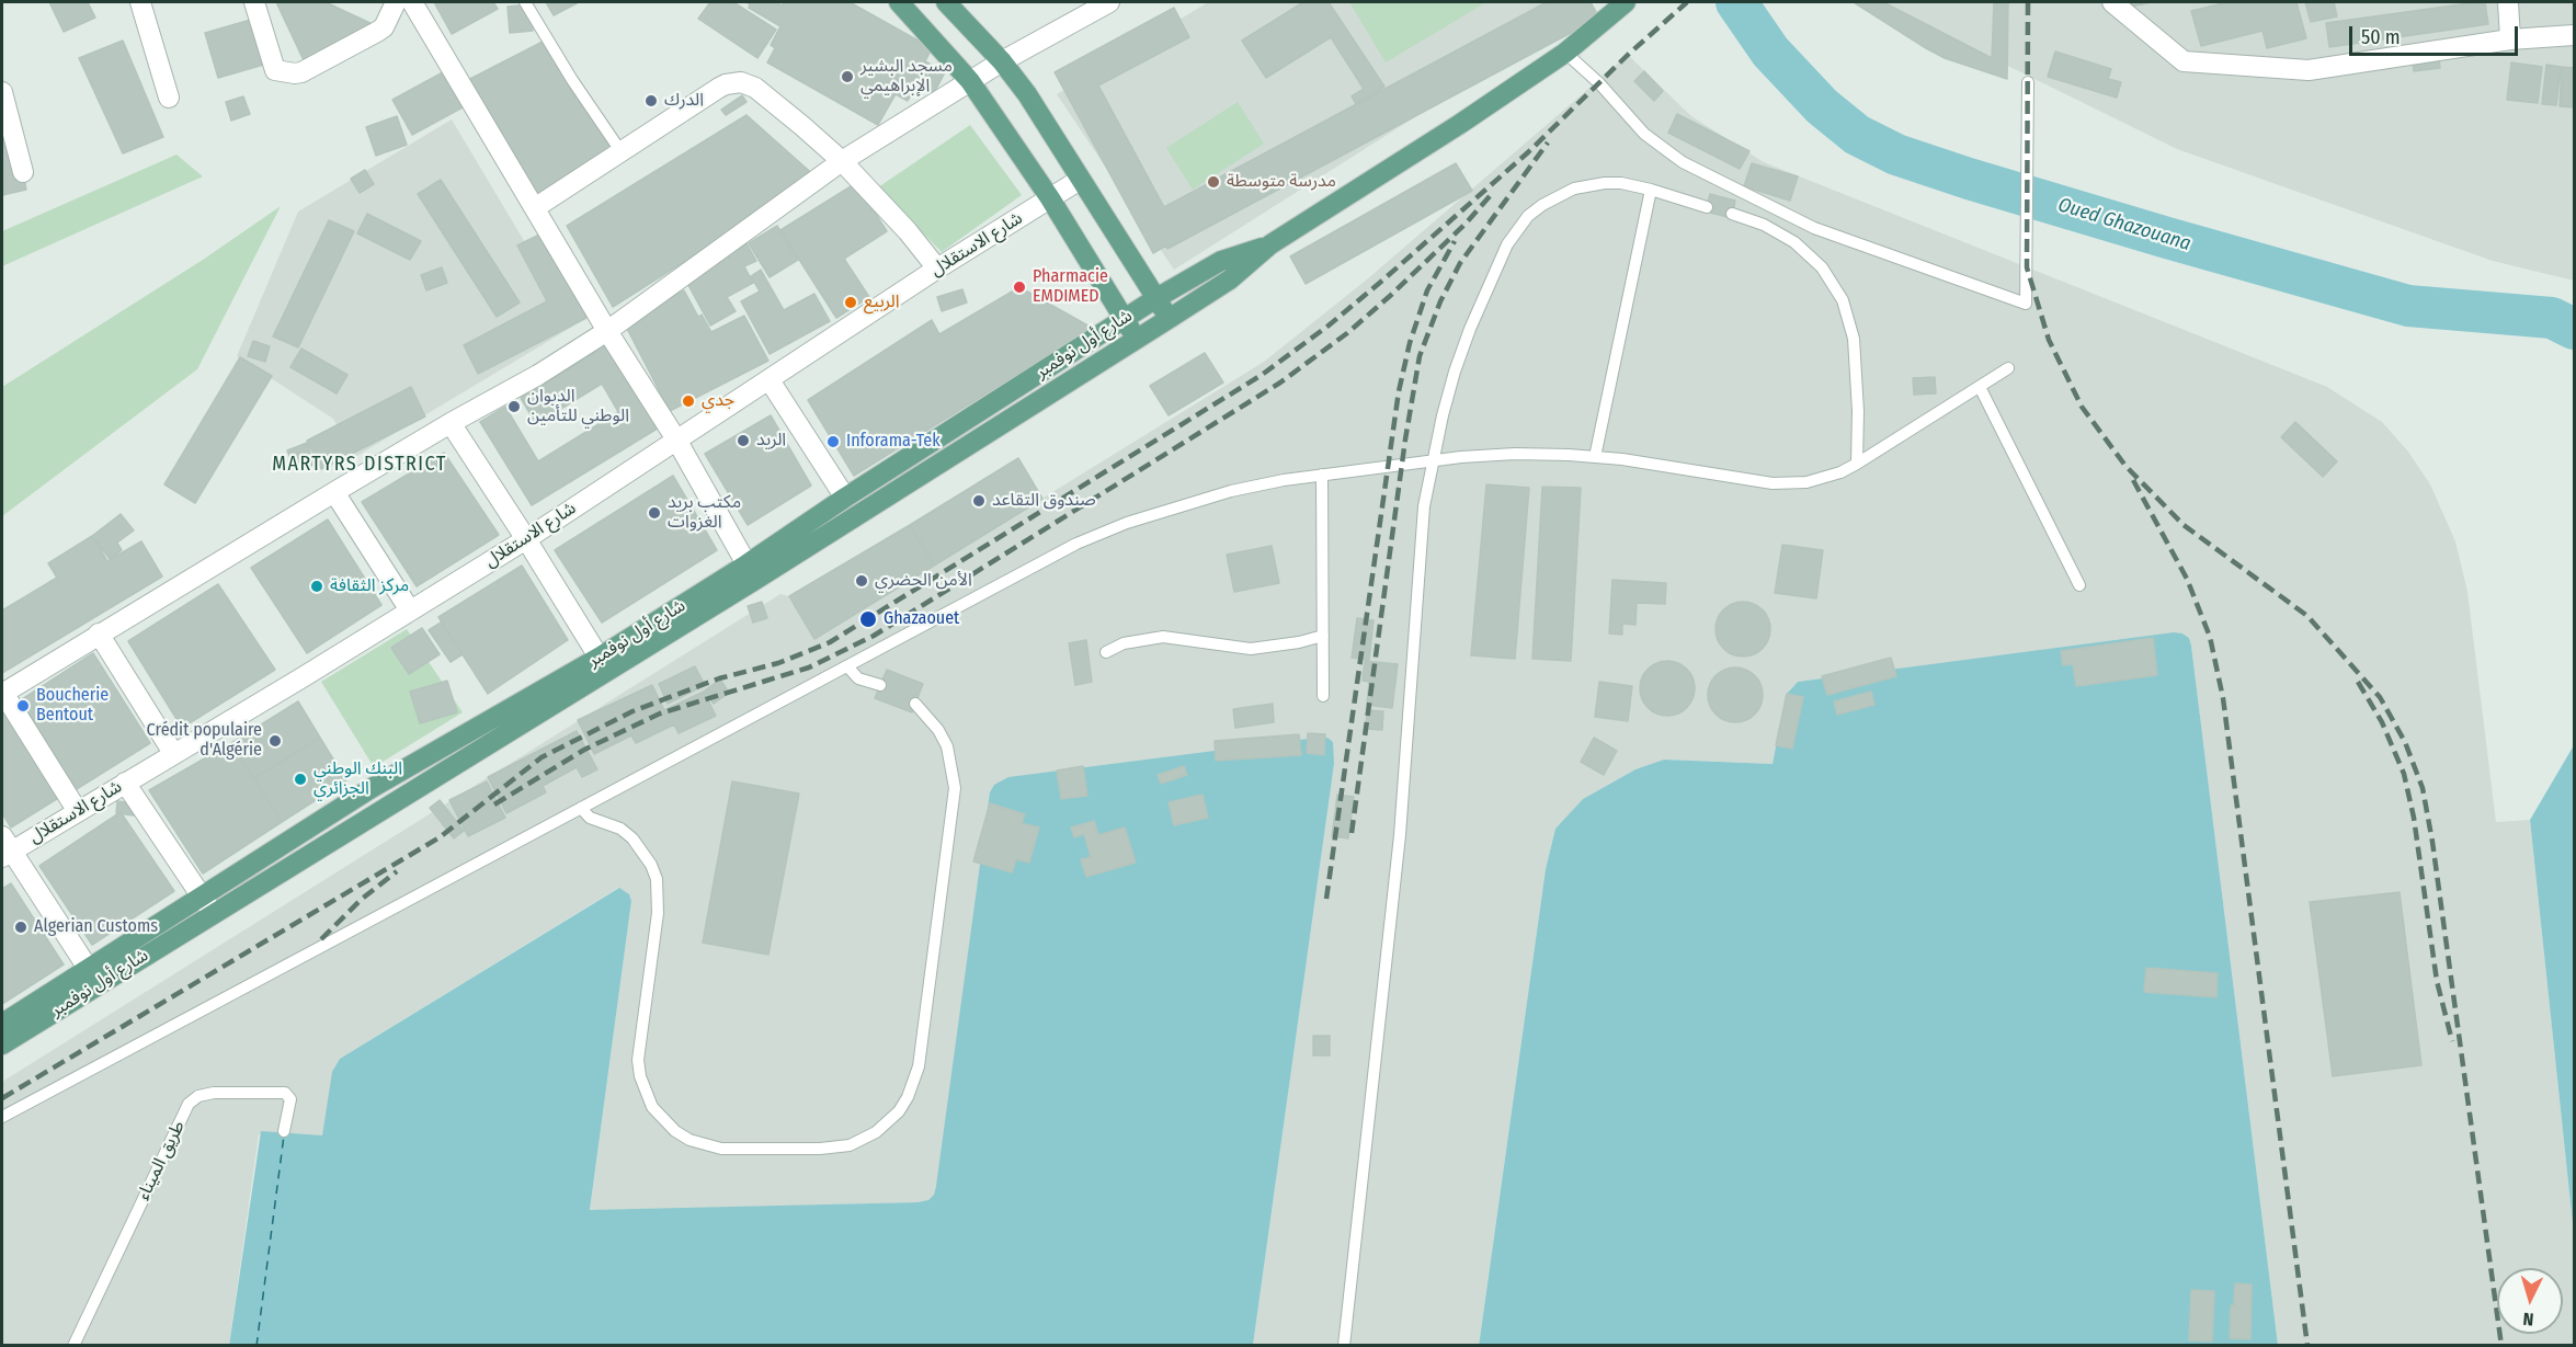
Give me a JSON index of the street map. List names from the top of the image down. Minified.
{"streets":{"main road":["شارع أول نوفمبر"],"street":["شارع الاستقلال"],"lane":["طريق الميناء"]},"districts":["MARTYRS DISTRICT"],"water":["Oued Ghazouana"],"places":["مسجد البشير الإبراهيمي","الدرك","مدرسة متوسطة","Pharmacie EMDIMED","الربيع","جدي","الديوان الوطني للتأمين","الريد","Inforama-Tek","صندوق التقاعد","مكتب بريد الغزوات","الأمن الحضري","مركز الثقافة","Ghazaouet","Boucherie Bentout","Crédit populaire d'Algérie","البنك الوطني الجزائري","Algerian Customs"],"scale_bar":"50 m","north":"bottom"}
